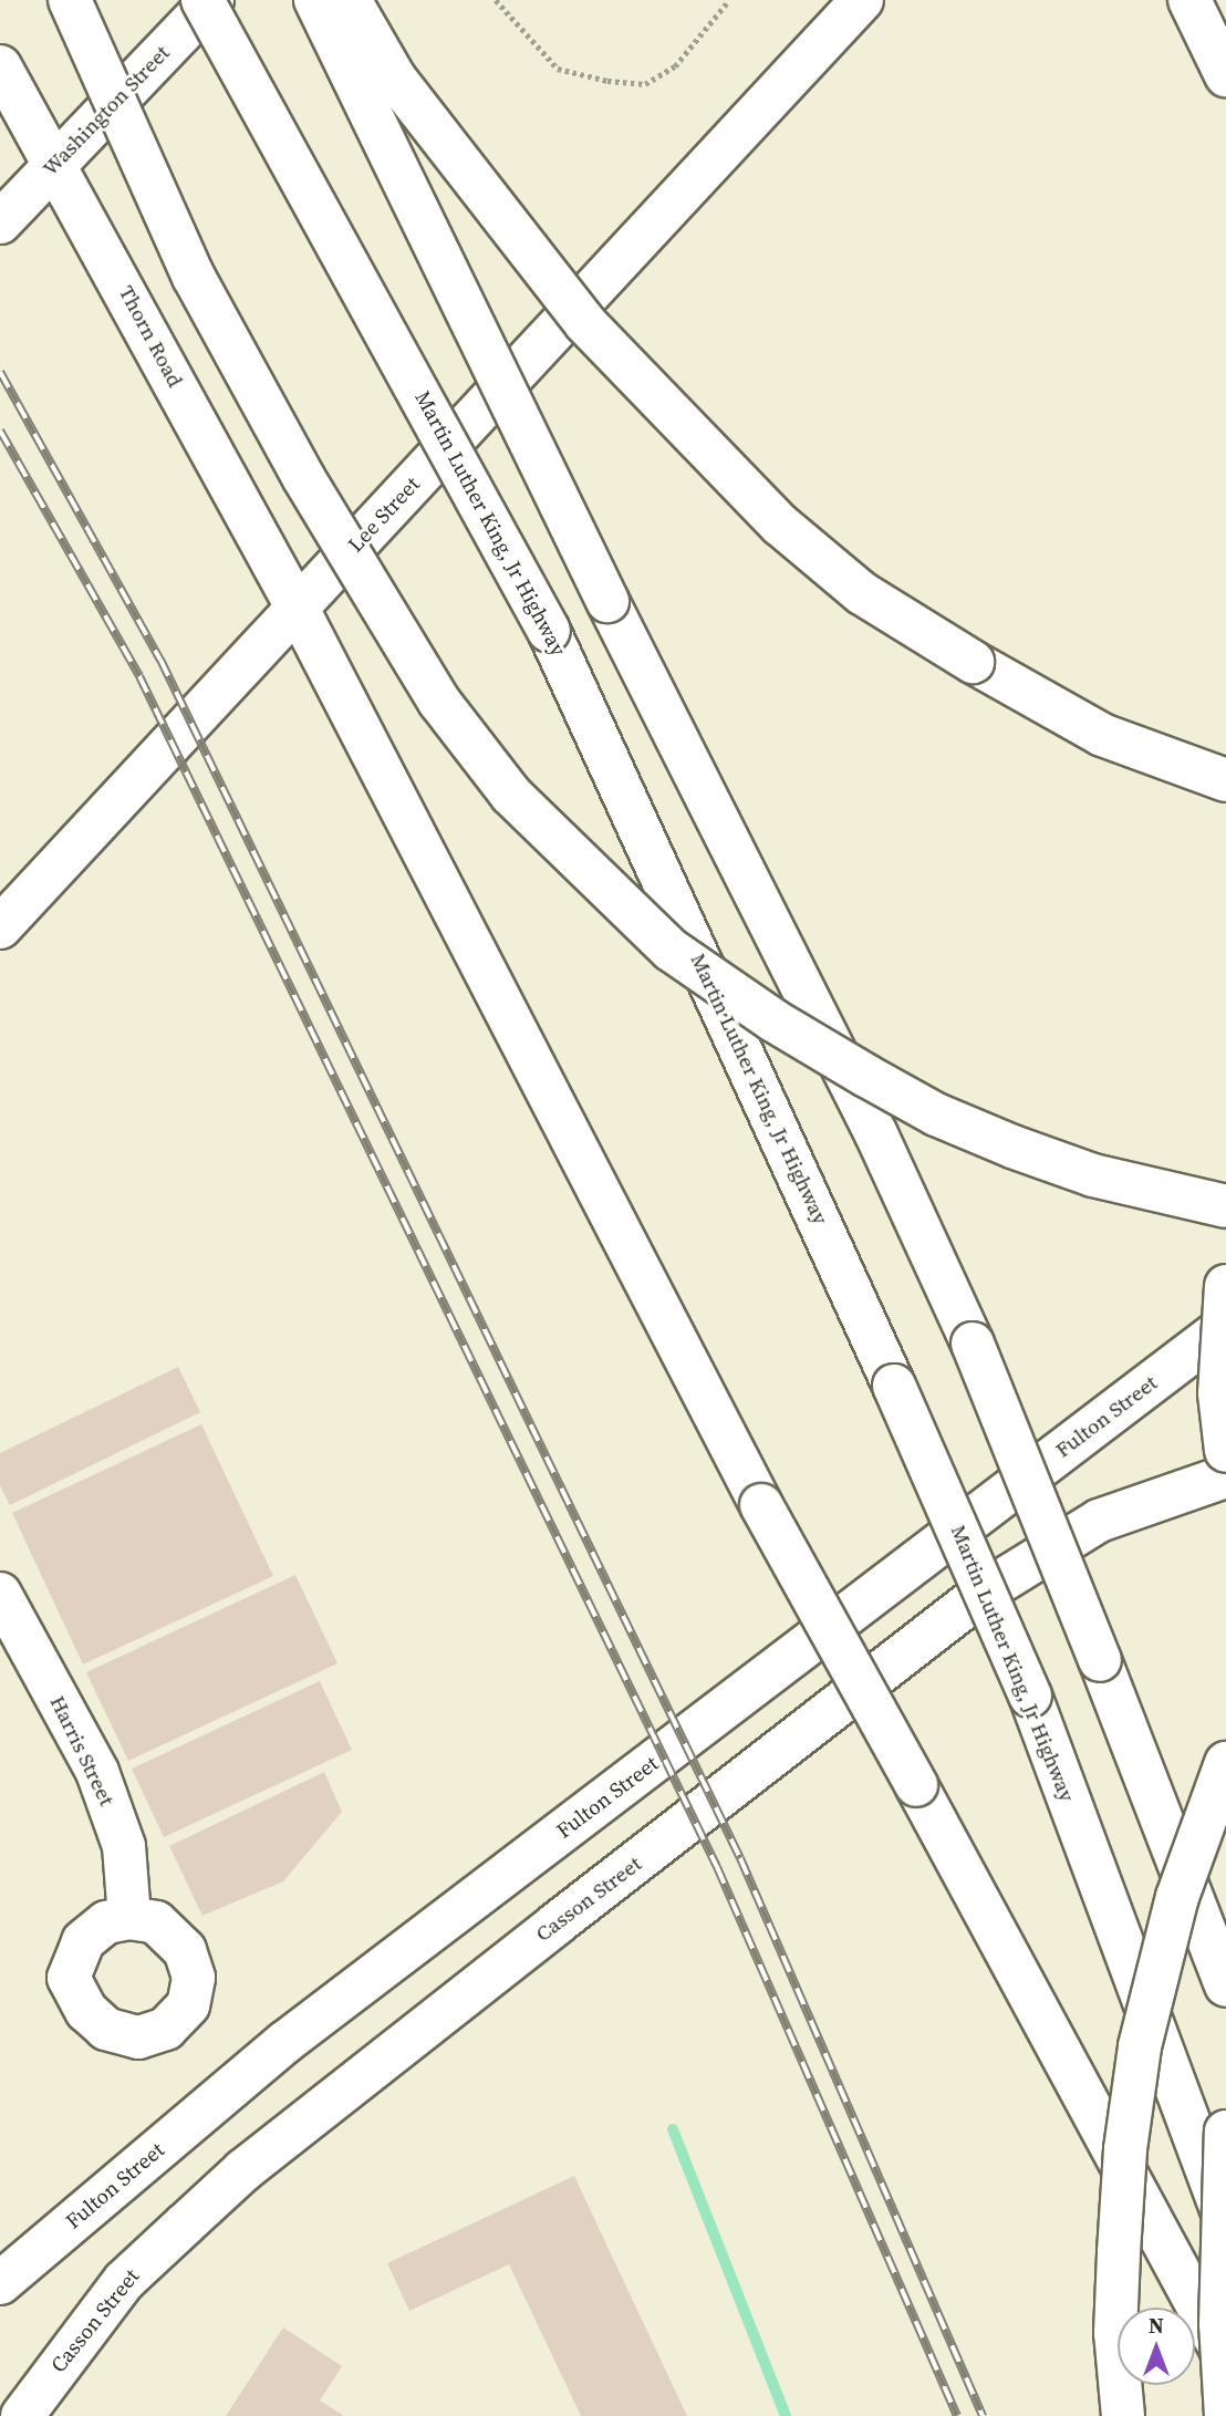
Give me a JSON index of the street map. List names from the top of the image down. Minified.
{"streets":{"main road":["Washington Street","Thorn Road","Lee Street","Martin Luther King, Jr Highway","Fulton Street","Harris Street","Casson Street"]},"crossings":[["Washington Street","Thorn Road"],["Thorn Road","Lee Street"]],"north":"top"}
